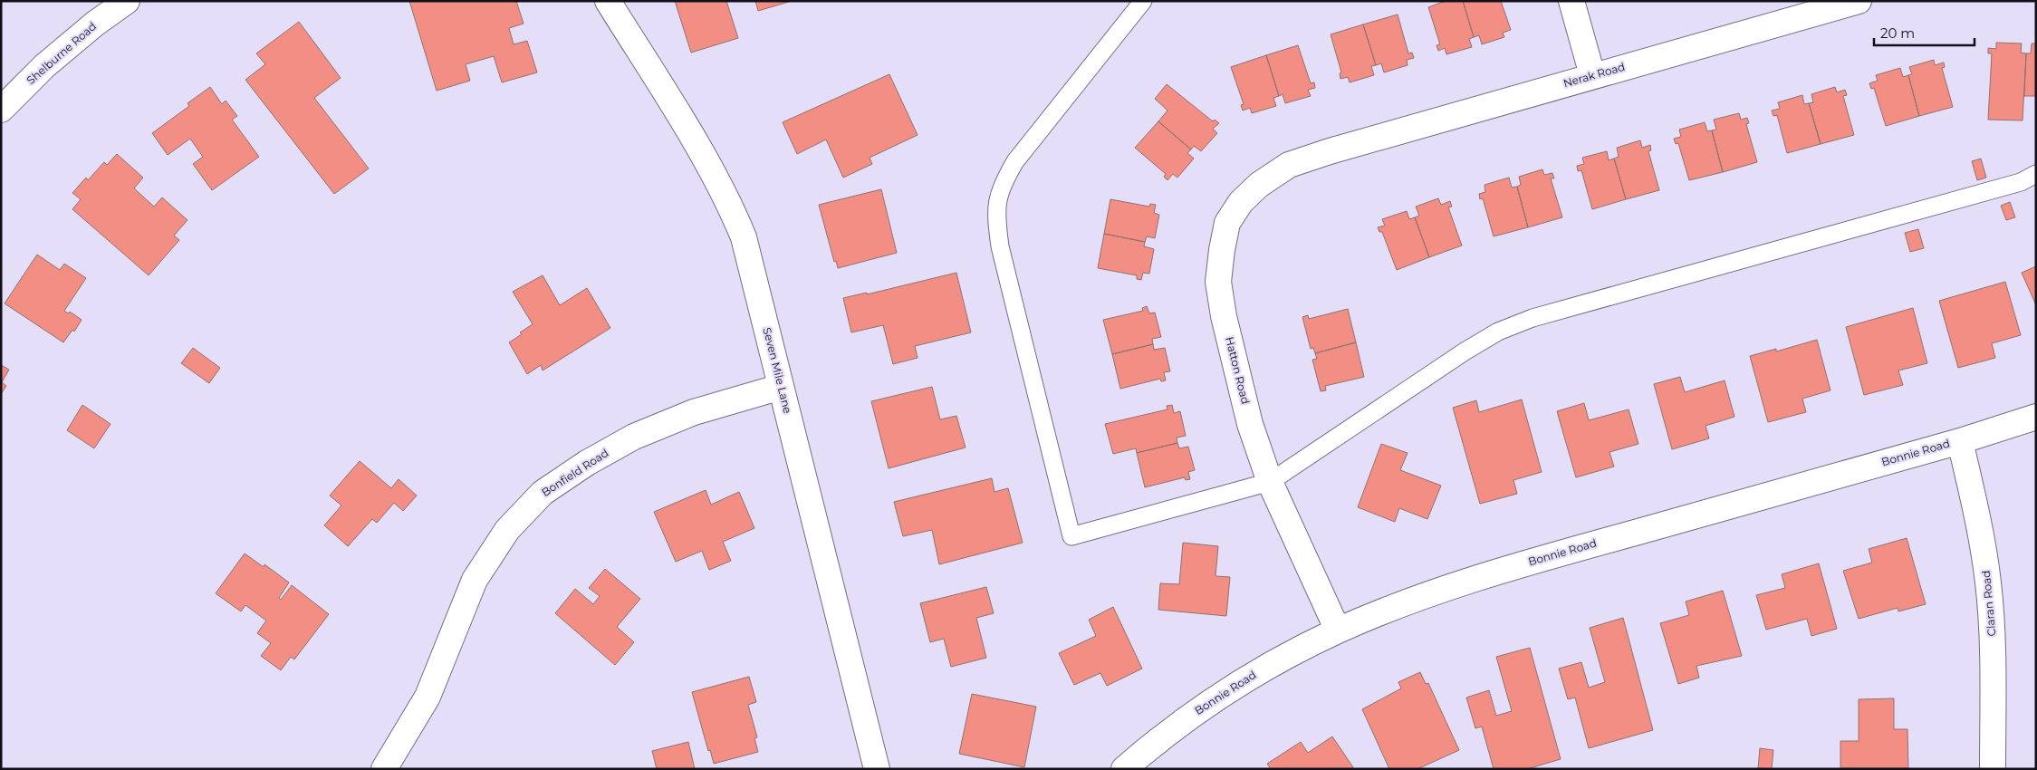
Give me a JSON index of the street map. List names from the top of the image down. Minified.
{"streets":{"street":["Shelburne Road","Nerak Road","Seven Mile Lane","Hatton Road","Bonnie Road","Bonfield Road","Claran Road"]},"crossings":[["Nerak Road","Hatton Road"],["Seven Mile Lane","Bonfield Road"],["Hatton Road","Bonnie Road"],["Bonnie Road","Claran Road"]],"scale_bar":"20 m"}
